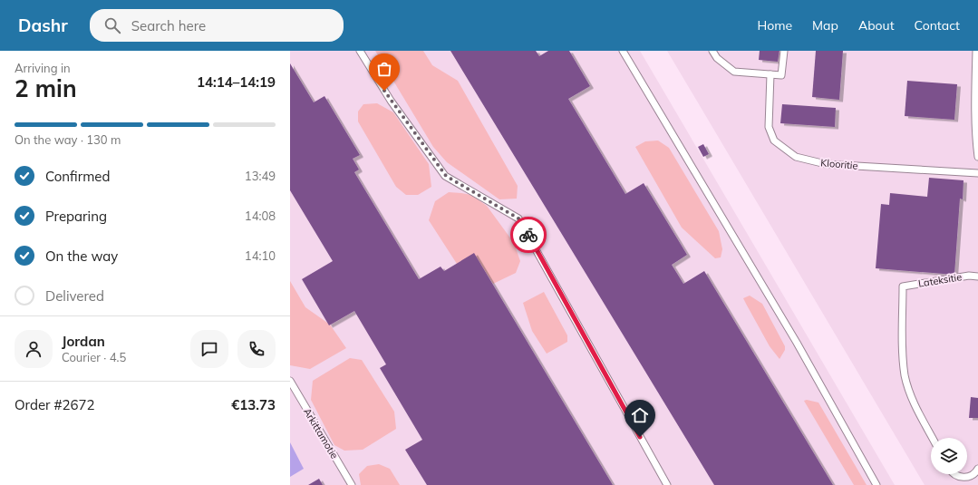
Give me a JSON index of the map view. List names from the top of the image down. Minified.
{"streets":{"lane":["Klooritie","Lateksitie","Arkittamotie"]},"page":{"header":"Dashr","search":"Search here","nav":["Home","Map","About","Contact"],"heading":["2 min","Arriving in","14:14–14:19"],"panel":["Jordan","Courier · 4.5","Order #2672","€13.73"],"bar":"On the way · 130 m","list":[["Confirmed","13:49"],["Preparing","14:08"],["On the way","14:10"],"Delivered"]}}
